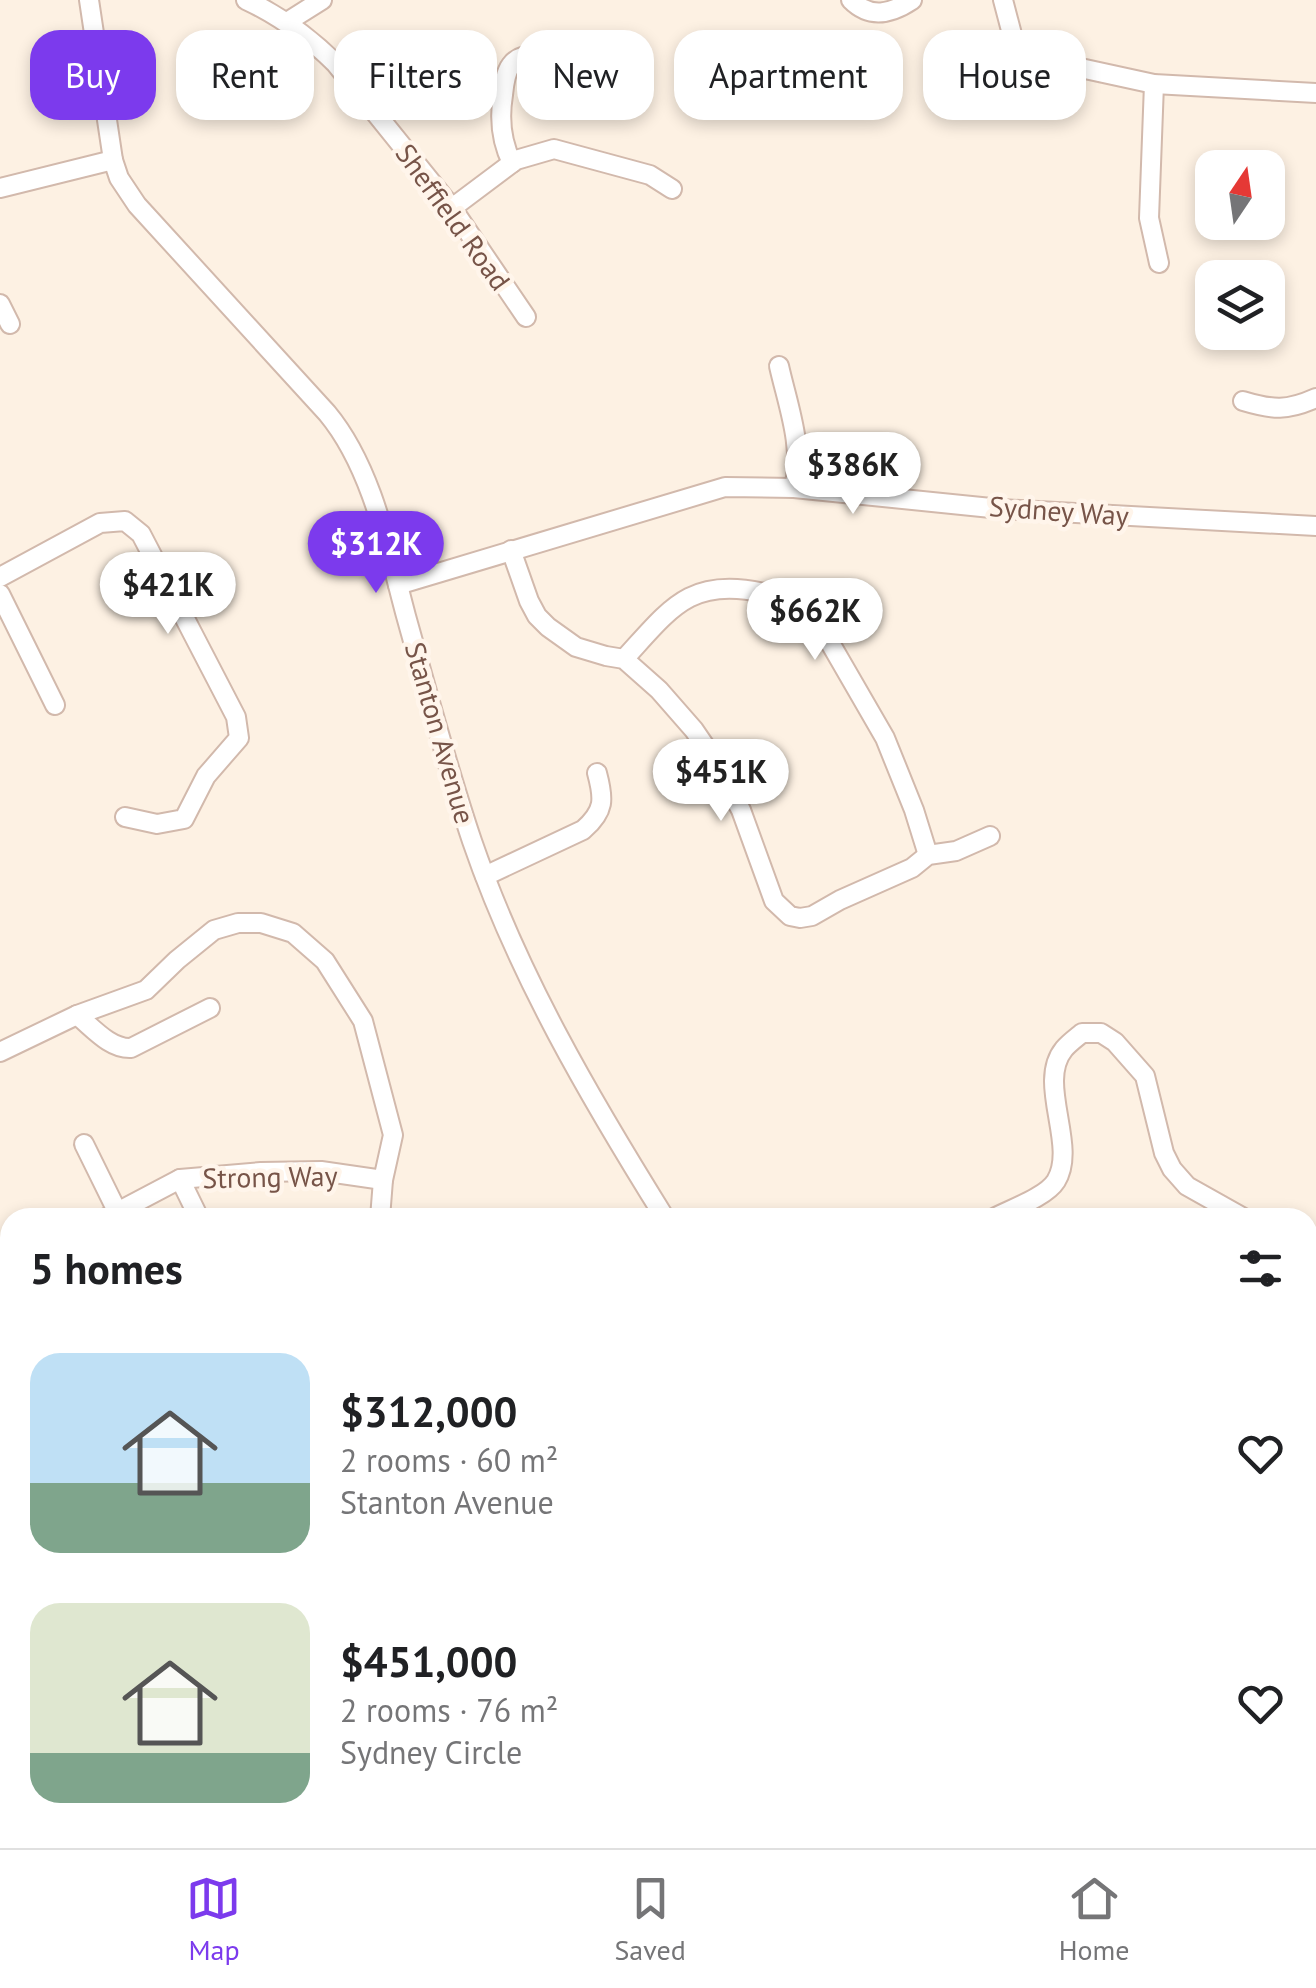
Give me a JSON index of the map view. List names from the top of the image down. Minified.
{"streets":{"street":["Sheffield Road","Sydney Way","Stanton Avenue","Strong Way"]},"crossings":[["Sydney Way","Stanton Avenue"]],"north":"top","page":{"chip":["Buy","Rent","Filters","New","Apartment","House"],"price":["$386K","$312K","$421K","$662K","$451K"],"heading":"5 homes","list":[{"name":"$312,000","note":"2 rooms · 60 m² · Stanton Avenue"},{"name":"$451,000","note":"2 rooms · 76 m² · Sydney Circle"}],"tabs":["Map","Saved","Home"]}}
